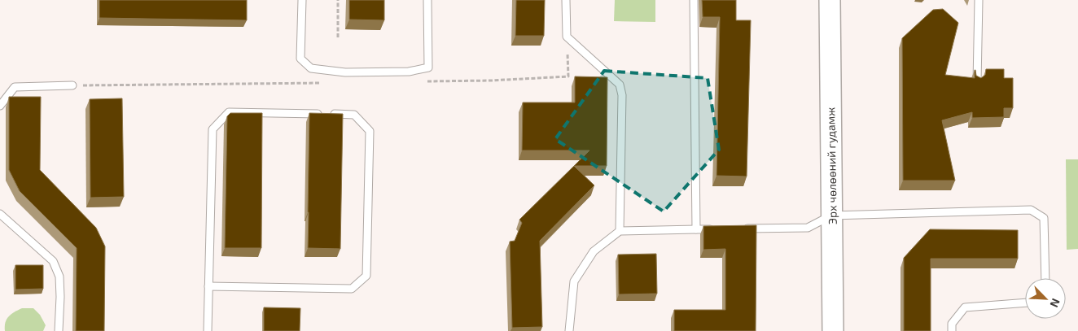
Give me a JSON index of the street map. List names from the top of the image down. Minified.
{"streets":{"main road":["Эрх чөлөөний гудамж"]},"north":"bottom right"}
